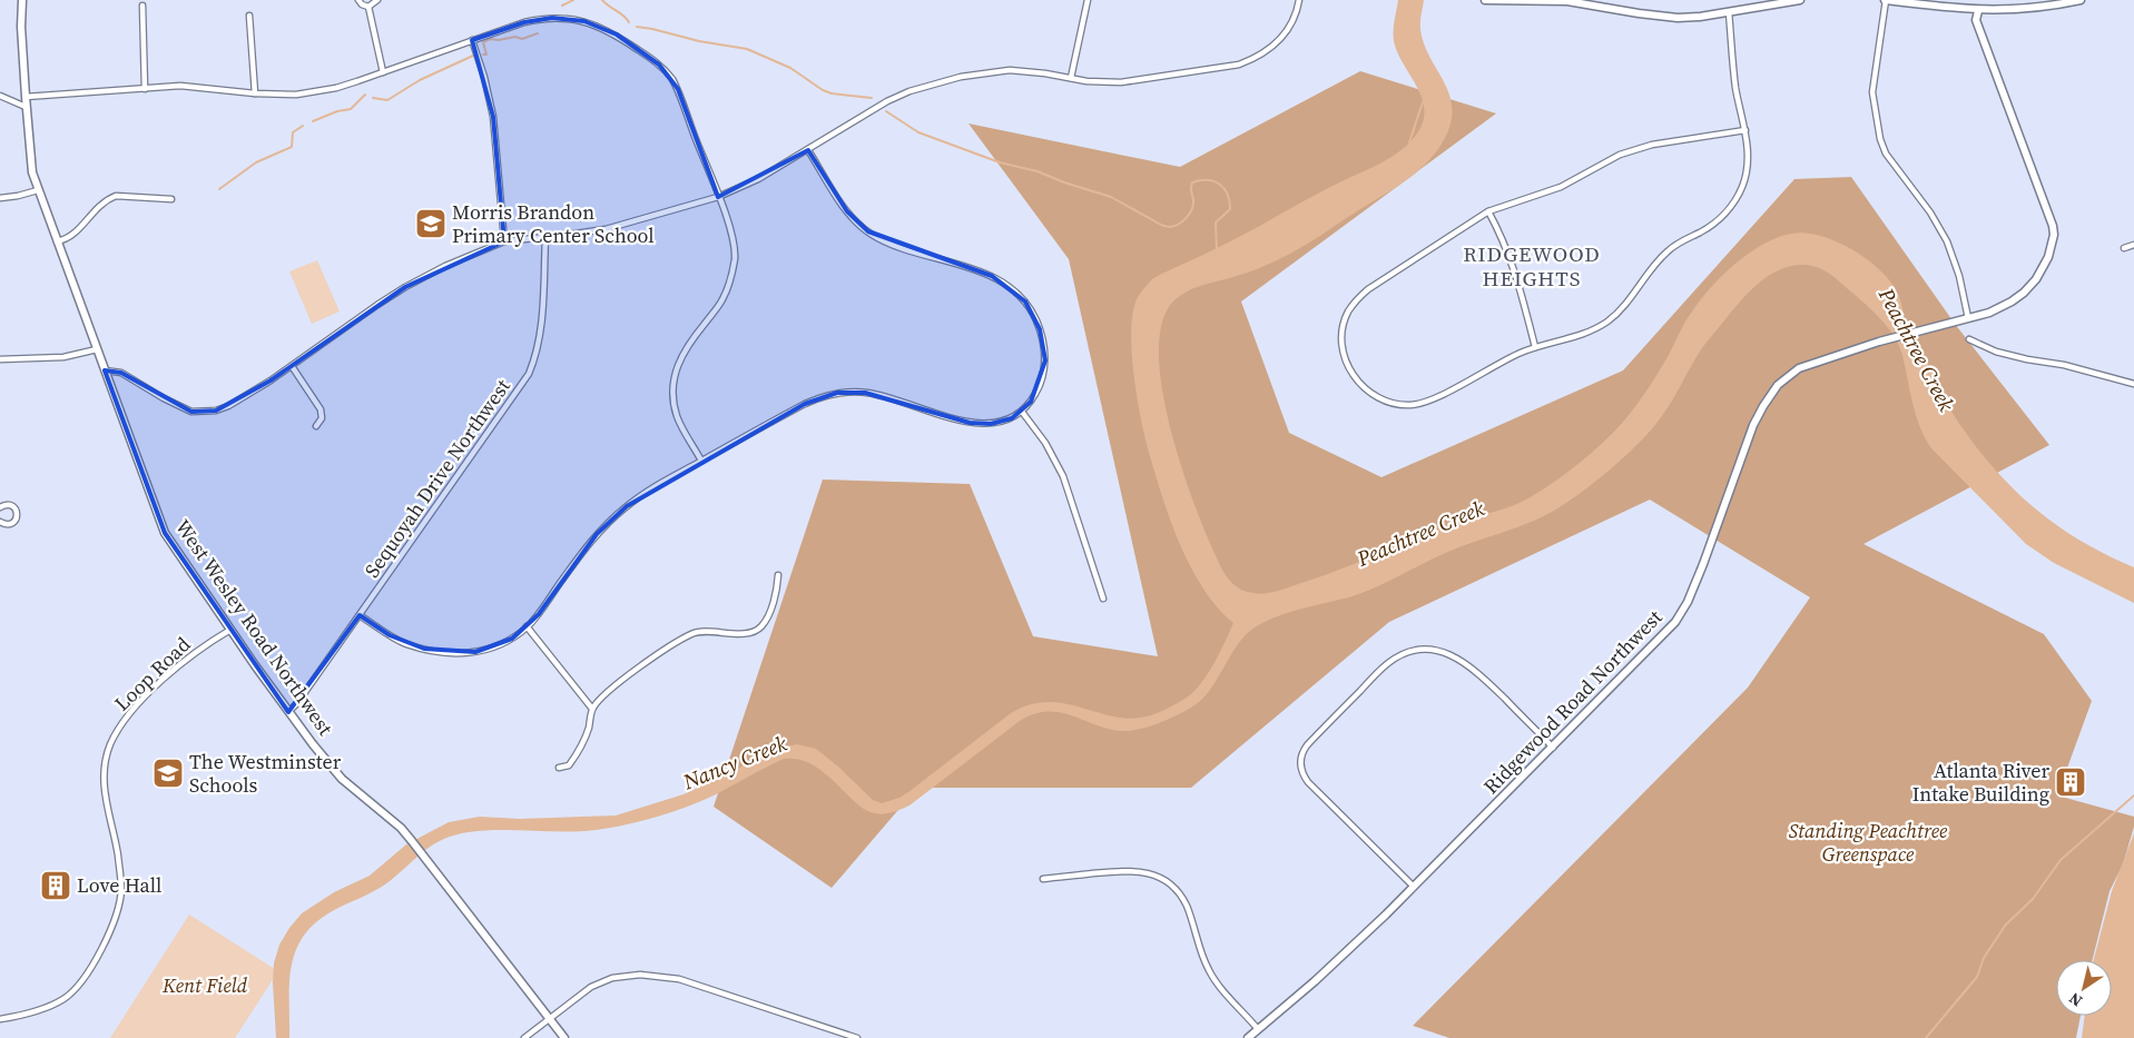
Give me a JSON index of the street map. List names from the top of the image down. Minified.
{"streets":{"street":["Sequoyah Drive Northwest","West Wesley Road Northwest","Loop Road","Ridgewood Road Northwest"]},"crossings":[["Sequoyah Drive Northwest","West Wesley Road Northwest"],["West Wesley Road Northwest","Loop Road"]],"districts":["RIDGEWOOD HEIGHTS"],"water":["Peachtree Creek","Nancy Creek"],"parks":["Standing Peachtree Greenspace","Kent Field"],"places":{"school or university":["Morris Brandon Primary Center School","The Westminster Schools"],"building":["Atlanta River Intake Building","Love Hall"]},"north":"bottom left"}
